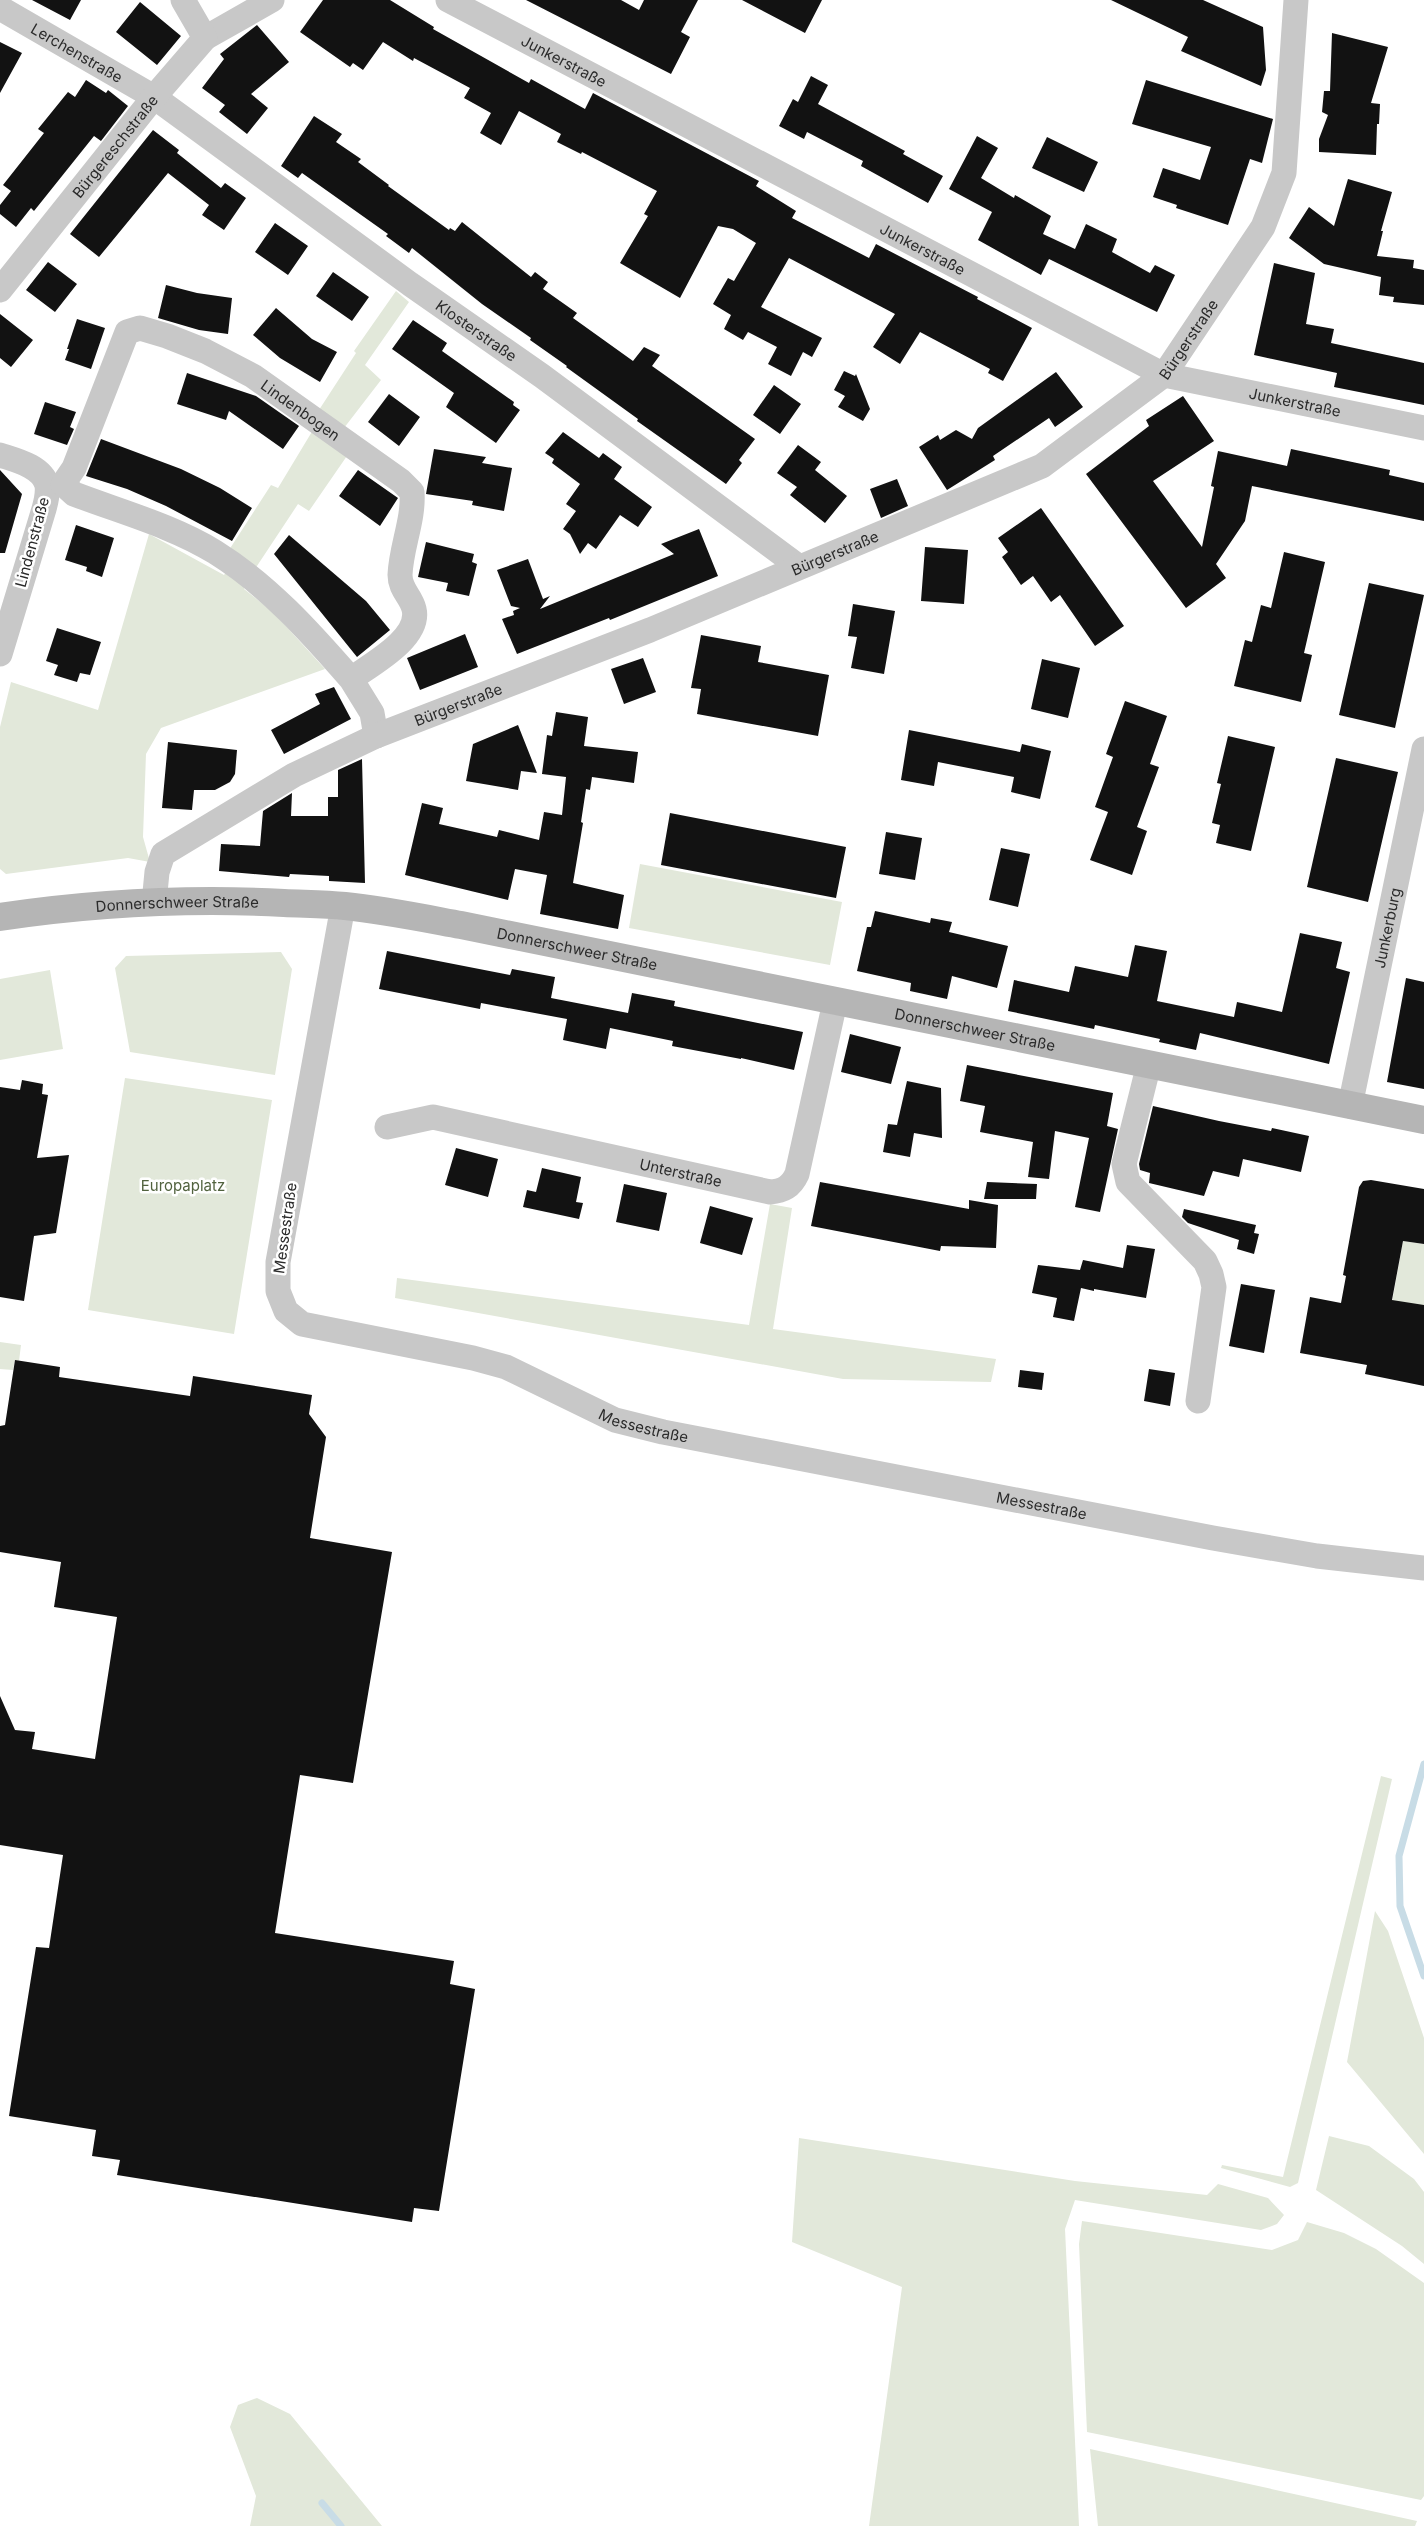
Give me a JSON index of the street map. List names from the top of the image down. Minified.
{"streets":{"main road":["Donnerschweer Straße"],"street":["Lerchenstraße","Junkerstraße","Bürgereschstraße","Klosterstraße","Bürgerstraße","Lindenbogen","Lindenstraße","Junkerburg","Unterstraße","Messestraße"]},"crossings":[["Lerchenstraße","Bürgereschstraße"],["Lerchenstraße","Klosterstraße"],["Junkerstraße","Bürgerstraße"],["Bürgereschstraße","Klosterstraße"],["Klosterstraße","Bürgerstraße"],["Bürgerstraße","Donnerschweer Straße"],["Lindenbogen","Lindenstraße"],["Donnerschweer Straße","Junkerburg"],["Donnerschweer Straße","Unterstraße"],["Donnerschweer Straße","Messestraße"]],"parks":["Europaplatz"]}
